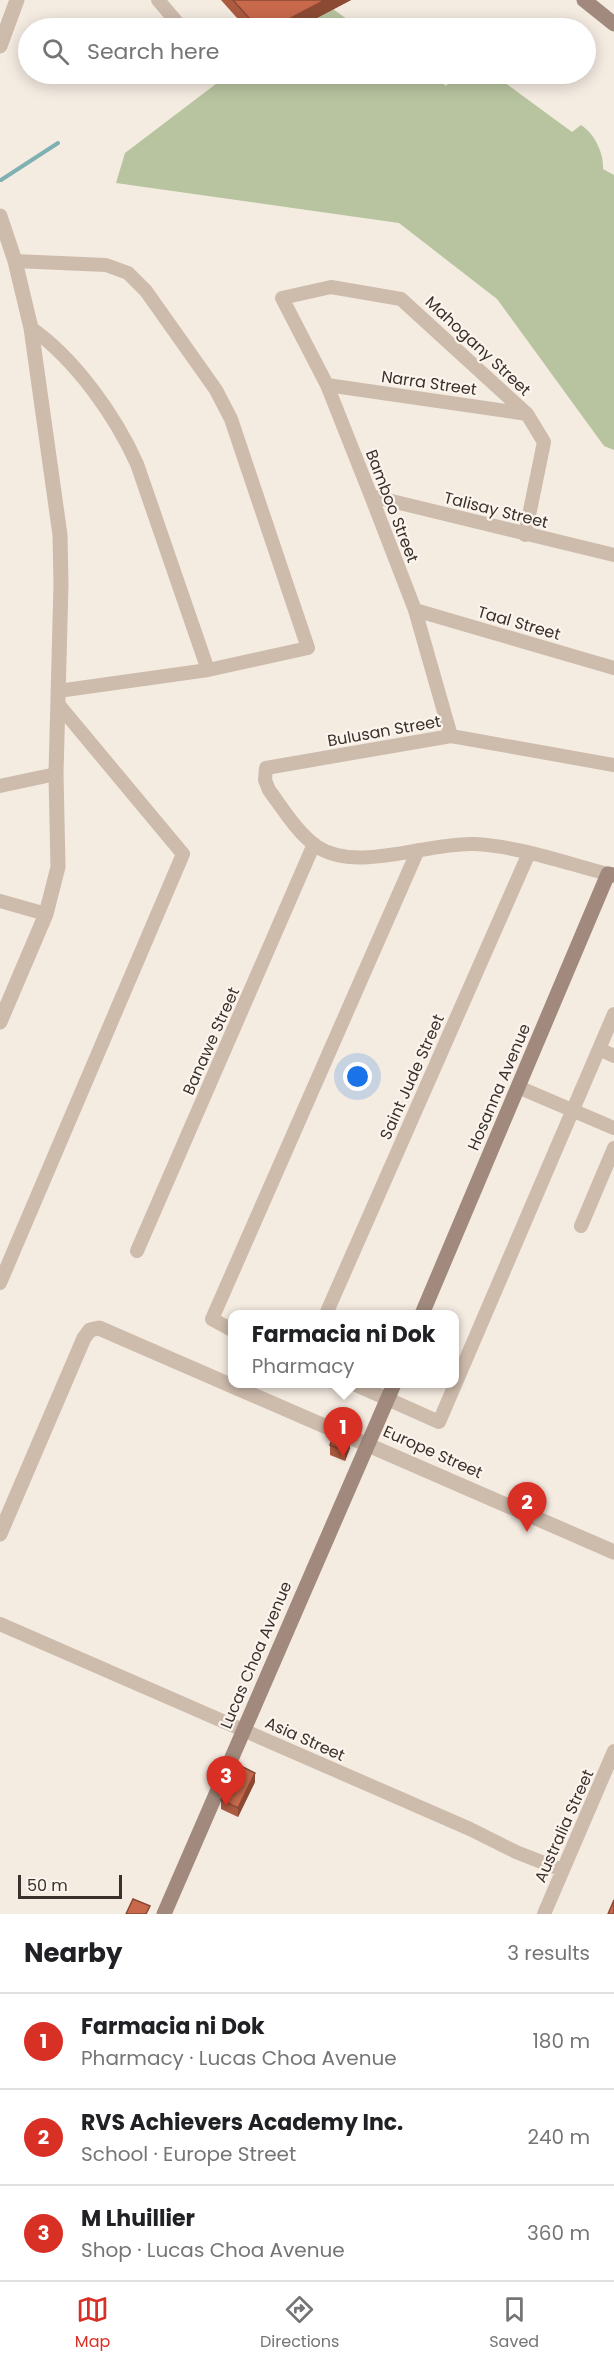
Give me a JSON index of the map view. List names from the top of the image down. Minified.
{"streets":{"main road":["Hosanna Avenue","Lucas Choa Avenue"],"street":["Mahogany Street","Narra Street","Bamboo Street","Talisay Street","Taal Street","Bulusan Street","Banawe Street","Saint Jude Street","Europe Street","Asia Street","Australia Street"]},"crossings":[["Mahogany Street","Narra Street"],["Mahogany Street","Bamboo Street"],["Mahogany Street","Talisay Street"],["Narra Street","Bamboo Street"],["Bamboo Street","Talisay Street"],["Bamboo Street","Taal Street"],["Bamboo Street","Bulusan Street"],["Bulusan Street","Banawe Street"],["Europe Street","Lucas Choa Avenue"],["Lucas Choa Avenue","Asia Street"],["Asia Street","Australia Street"]],"scale_bar":"50 m","page":{"search":"Search here","popup":["Farmacia ni Dok","Pharmacy"],"pins":["1","2","3"],"scale":"50 m","heading":["Nearby","3 results"],"list":[{"mark":"1","name":"Farmacia ni Dok","note":"Pharmacy · Lucas Choa Avenue","value":"180 m"},{"mark":"2","name":"RVS Achievers Academy Inc.","note":"School · Europe Street","value":"240 m"},{"mark":"3","name":"M Lhuillier","note":"Shop · Lucas Choa Avenue","value":"360 m"}],"nav":["Map","Directions","Saved"]}}
